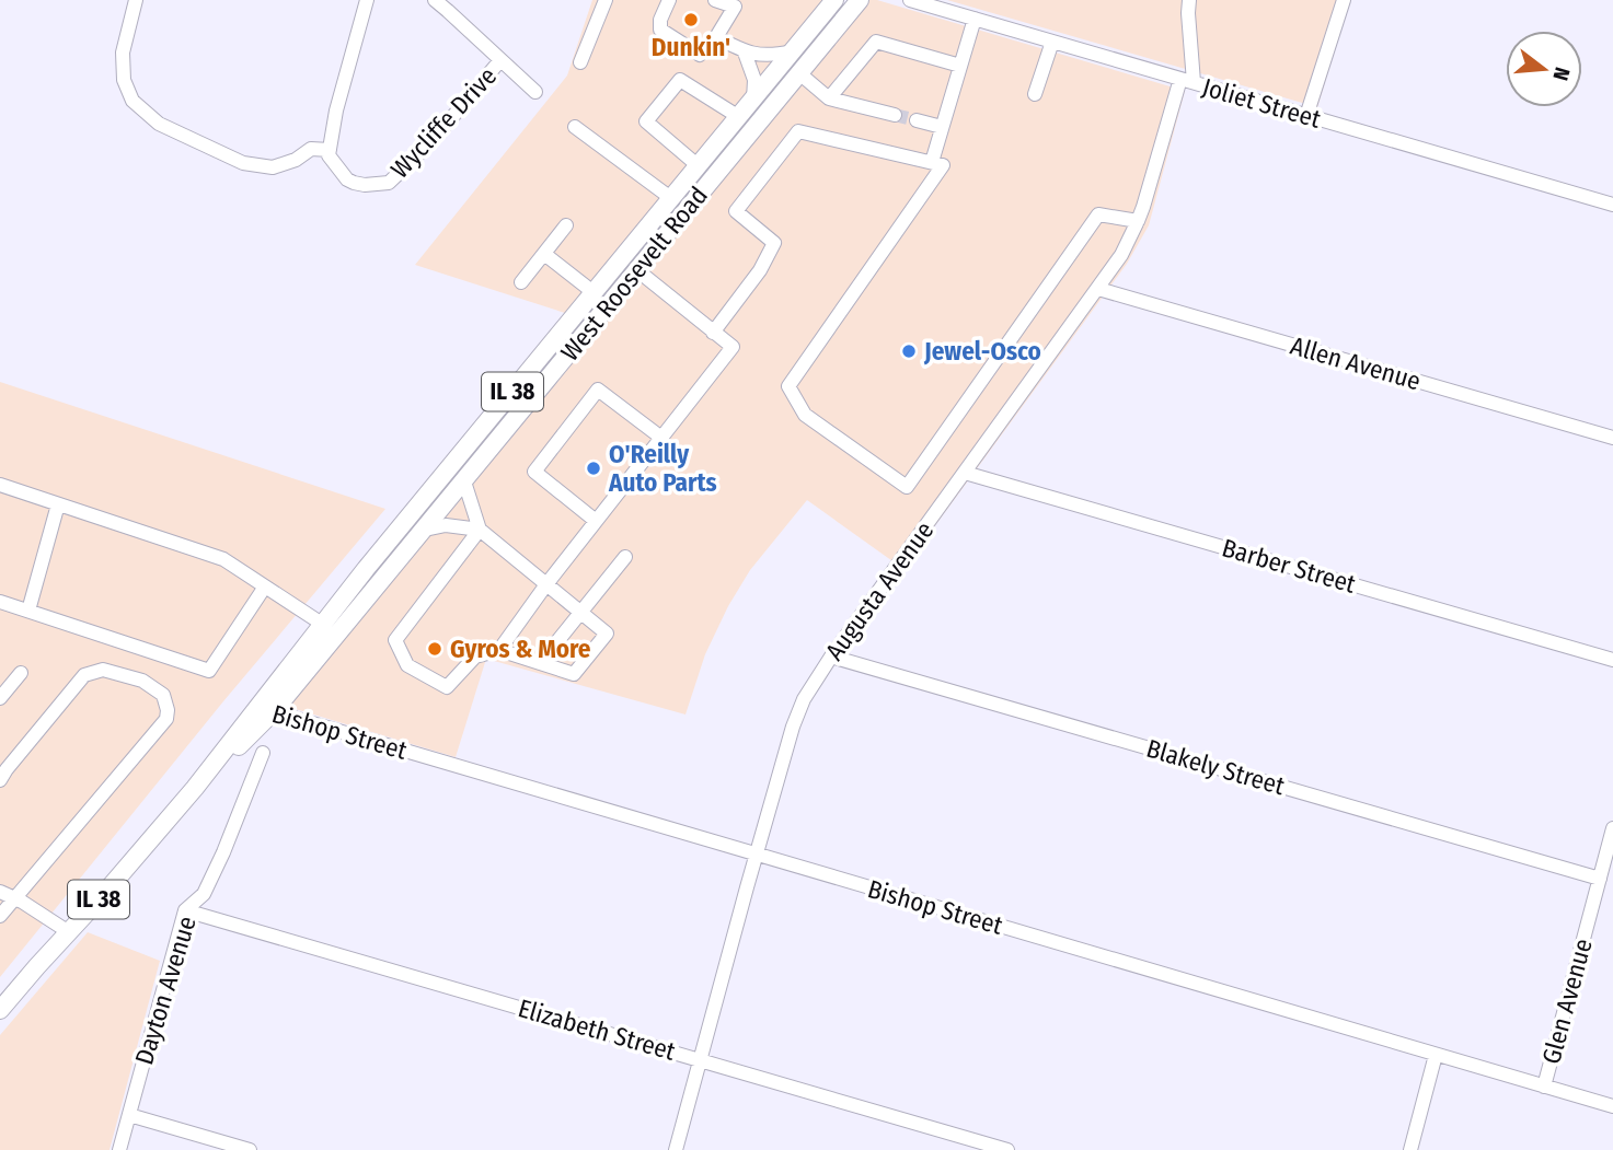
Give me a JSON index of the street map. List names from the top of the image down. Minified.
{"streets":{"main road":["West Roosevelt Road","IL 38"],"street":["Joliet Street","Wycliffe Drive","Allen Avenue","Barber Street","Augusta Avenue","Bishop Street","Blakely Street","Dayton Avenue","Glen Avenue","Elizabeth Street"]},"crossings":[["Joliet Street","Augusta Avenue"],["West Roosevelt Road","Bishop Street"],["Allen Avenue","Augusta Avenue"],["Barber Street","Augusta Avenue"],["Augusta Avenue","Bishop Street"],["Augusta Avenue","Blakely Street"],["Augusta Avenue","Elizabeth Street"],["Bishop Street","Glen Avenue"],["Blakely Street","Glen Avenue"],["Dayton Avenue","Elizabeth Street"]],"places":["Dunkin'","Jewel-Osco","O'Reilly Auto Parts","Gyros & More"],"north":"right"}
